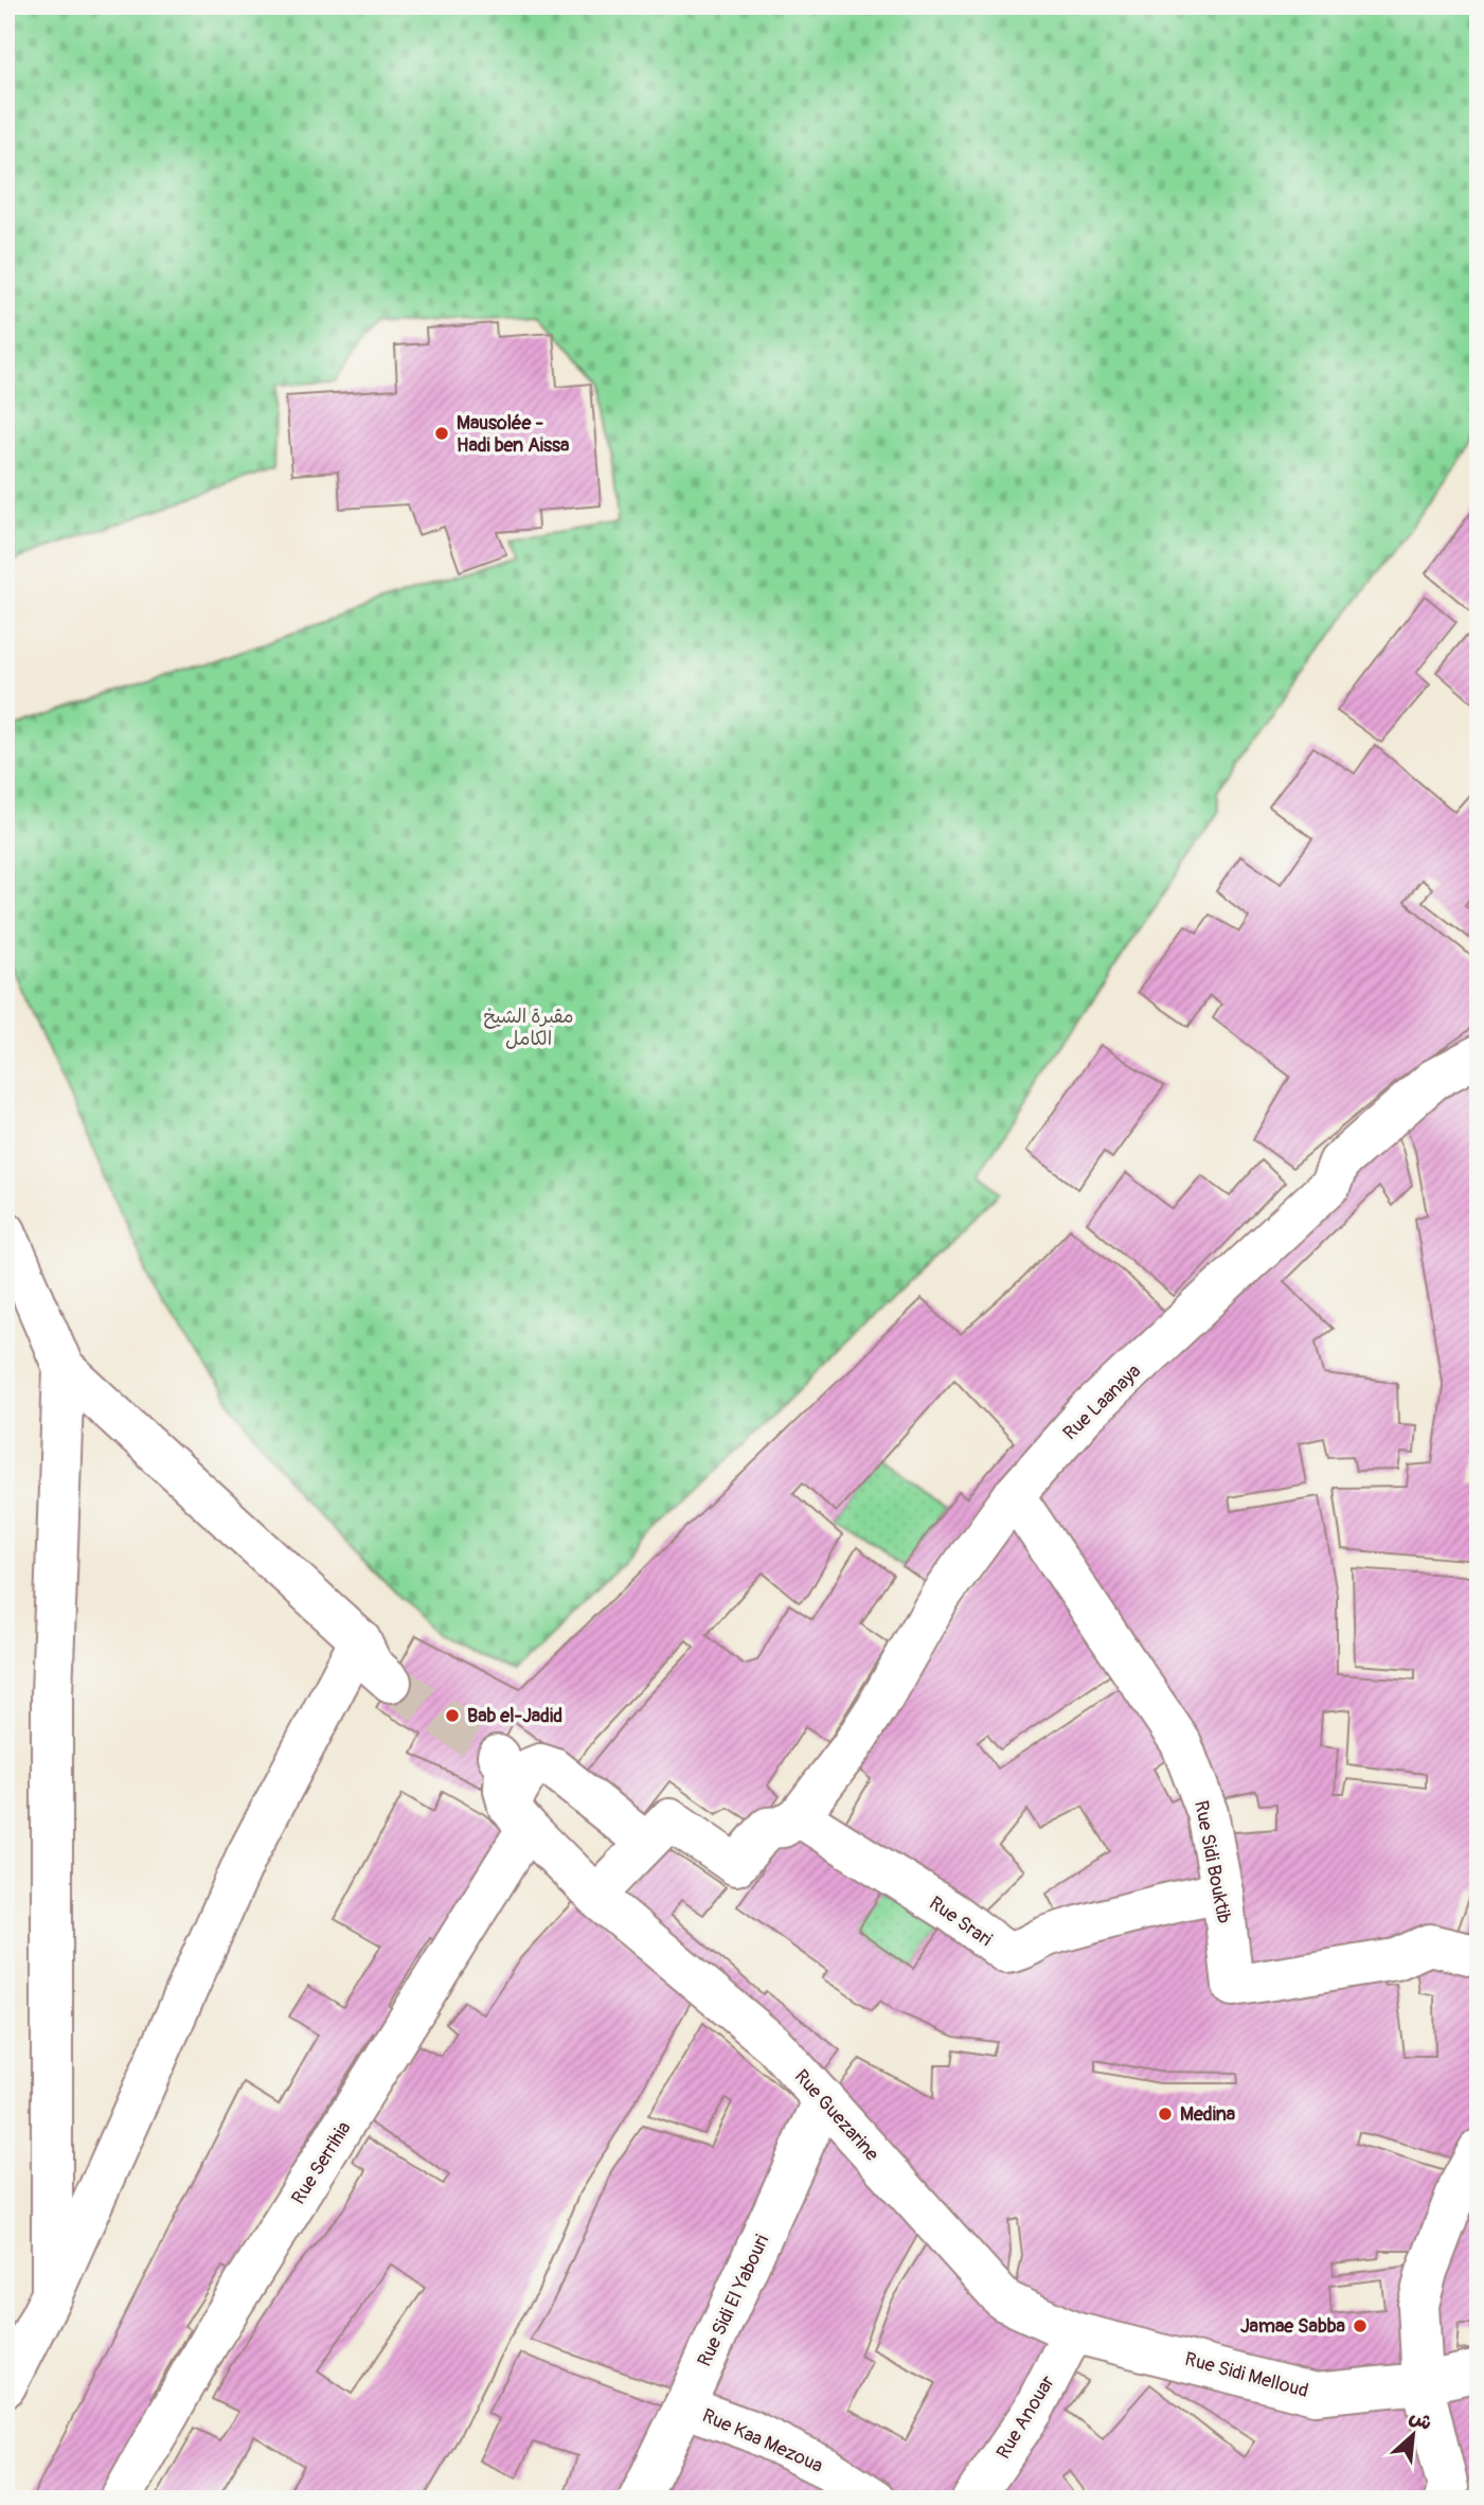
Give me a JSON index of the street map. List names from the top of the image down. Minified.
{"streets":{"street":["Rue Laanaya","Rue Sidi Bouktib","Rue Srari","Rue Guezarine","Rue Serrihia","Rue Sidi El Yabouri","Rue Sidi Melloud","Rue Anouar","Rue Kaa Mezoua"]},"crossings":[["Rue Laanaya","Rue Sidi Bouktib"],["Rue Laanaya","Rue Srari"],["Rue Sidi Bouktib","Rue Srari"],["Rue Guezarine","Rue Serrihia"],["Rue Guezarine","Rue Sidi El Yabouri"],["Rue Guezarine","Rue Sidi Melloud"],["Rue Guezarine","Rue Anouar"],["Rue Sidi El Yabouri","Rue Kaa Mezoua"],["Rue Sidi Melloud","Rue Anouar"]],"parks":["مقبرة الشيخ الكامل"],"places":["Mausolée - Hadi ben Aissa","Bab el-Jadid","Medina","Jamae Sabba"],"north":"top right"}
